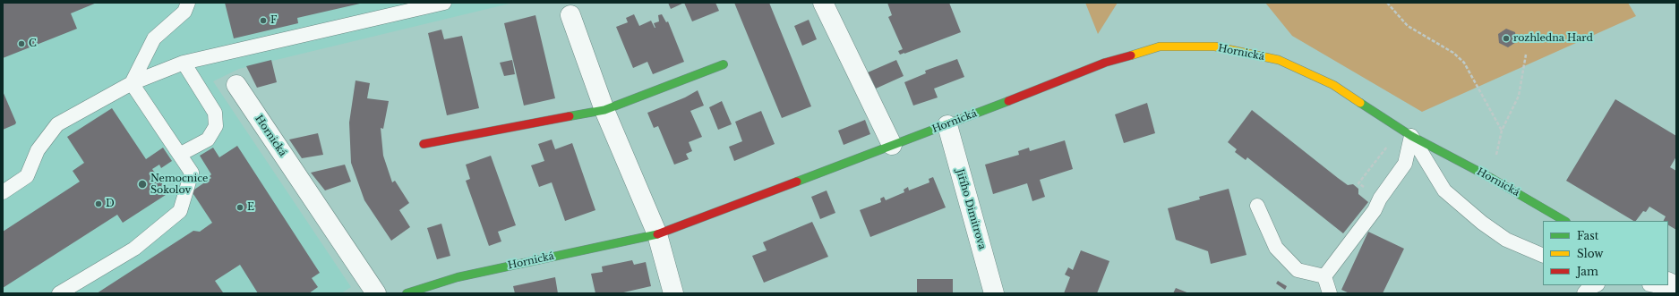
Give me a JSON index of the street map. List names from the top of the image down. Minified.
{"streets":{"street":["Hornická","Jiřího Dimitrova"]},"crossings":[["Hornická","Jiřího Dimitrova"]],"places":["F","rozhledna Hard","C","Nemocnice Sokolov","D","E"],"legend":["Fast","Slow","Jam"]}
